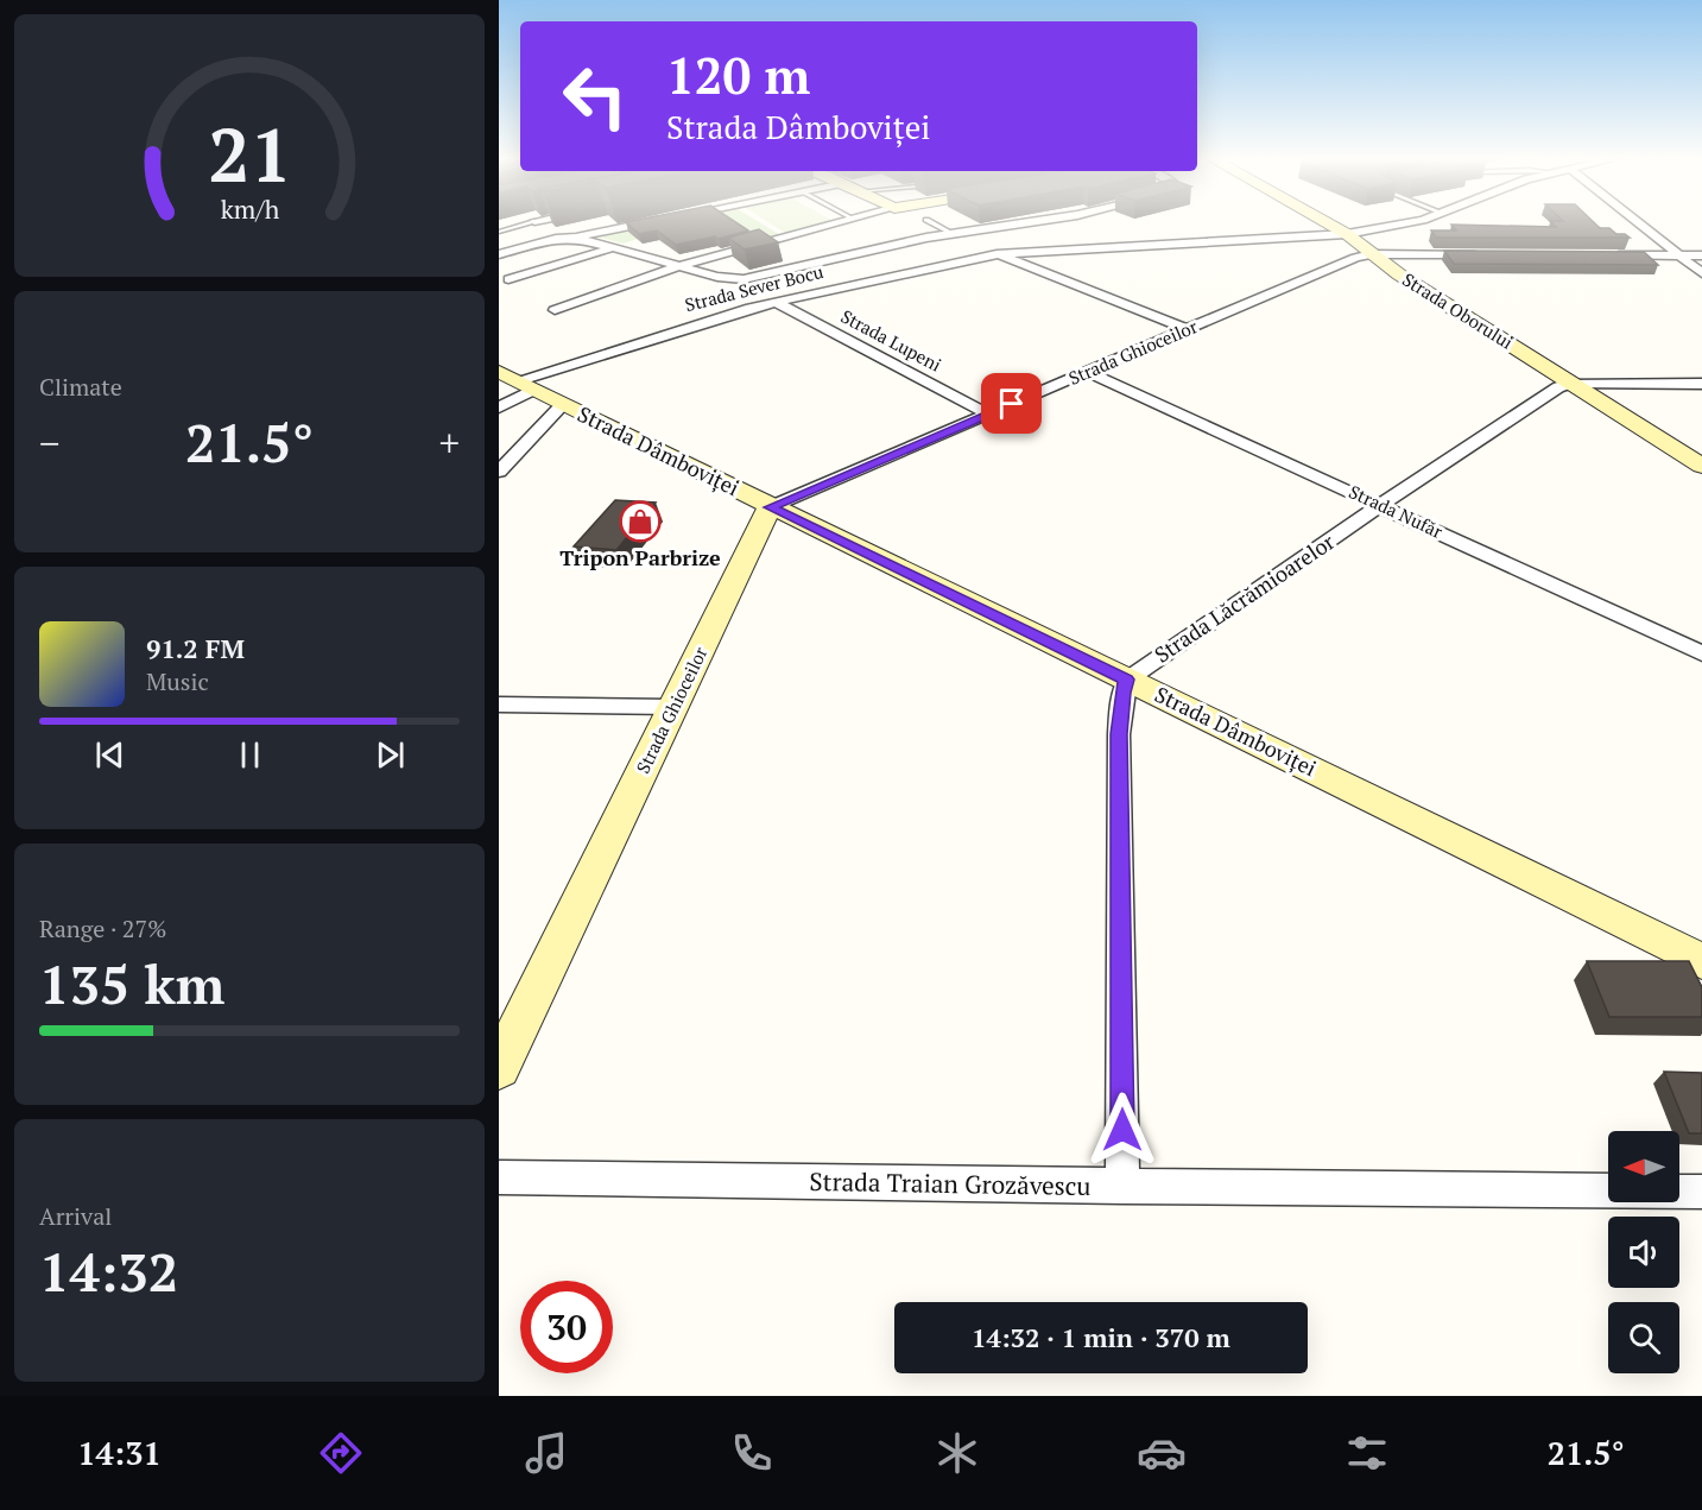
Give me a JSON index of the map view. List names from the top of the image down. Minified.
{"streets":{"street":["Strada Sever Bocu","Strada Oborului","Strada Lupeni","Strada Ghioceilor","Strada Dâmboviței","Strada Nufăr","Strada Lăcrămioarelor","Strada Traian Grozăvescu"]},"crossings":[["Strada Sever Bocu","Strada Oborului"],["Strada Sever Bocu","Strada Lupeni"],["Strada Sever Bocu","Strada Dâmboviței"],["Strada Oborului","Strada Ghioceilor"],["Strada Oborului","Strada Lăcrămioarelor"],["Strada Lupeni","Strada Ghioceilor"],["Strada Ghioceilor","Strada Dâmboviței"],["Strada Ghioceilor","Strada Nufăr"],["Strada Dâmboviței","Strada Lăcrămioarelor"],["Strada Nufăr","Strada Lăcrămioarelor"]],"places":{"shop":["Tripon Parbrize"]},"north":"left","page":{"turn":["120 m","Strada Dâmboviței"],"tile":["Climate",["Range · 27%","135 km"],["Arrival","14:32"]],"heat":["−","21.5°","+"],"song":["91.2 FM","Music"],"limit":"30","trip":"14:32 · 1 min · 370 m","tabs":["14:31","21.5°"],"gauge":["21","km/h"]}}
